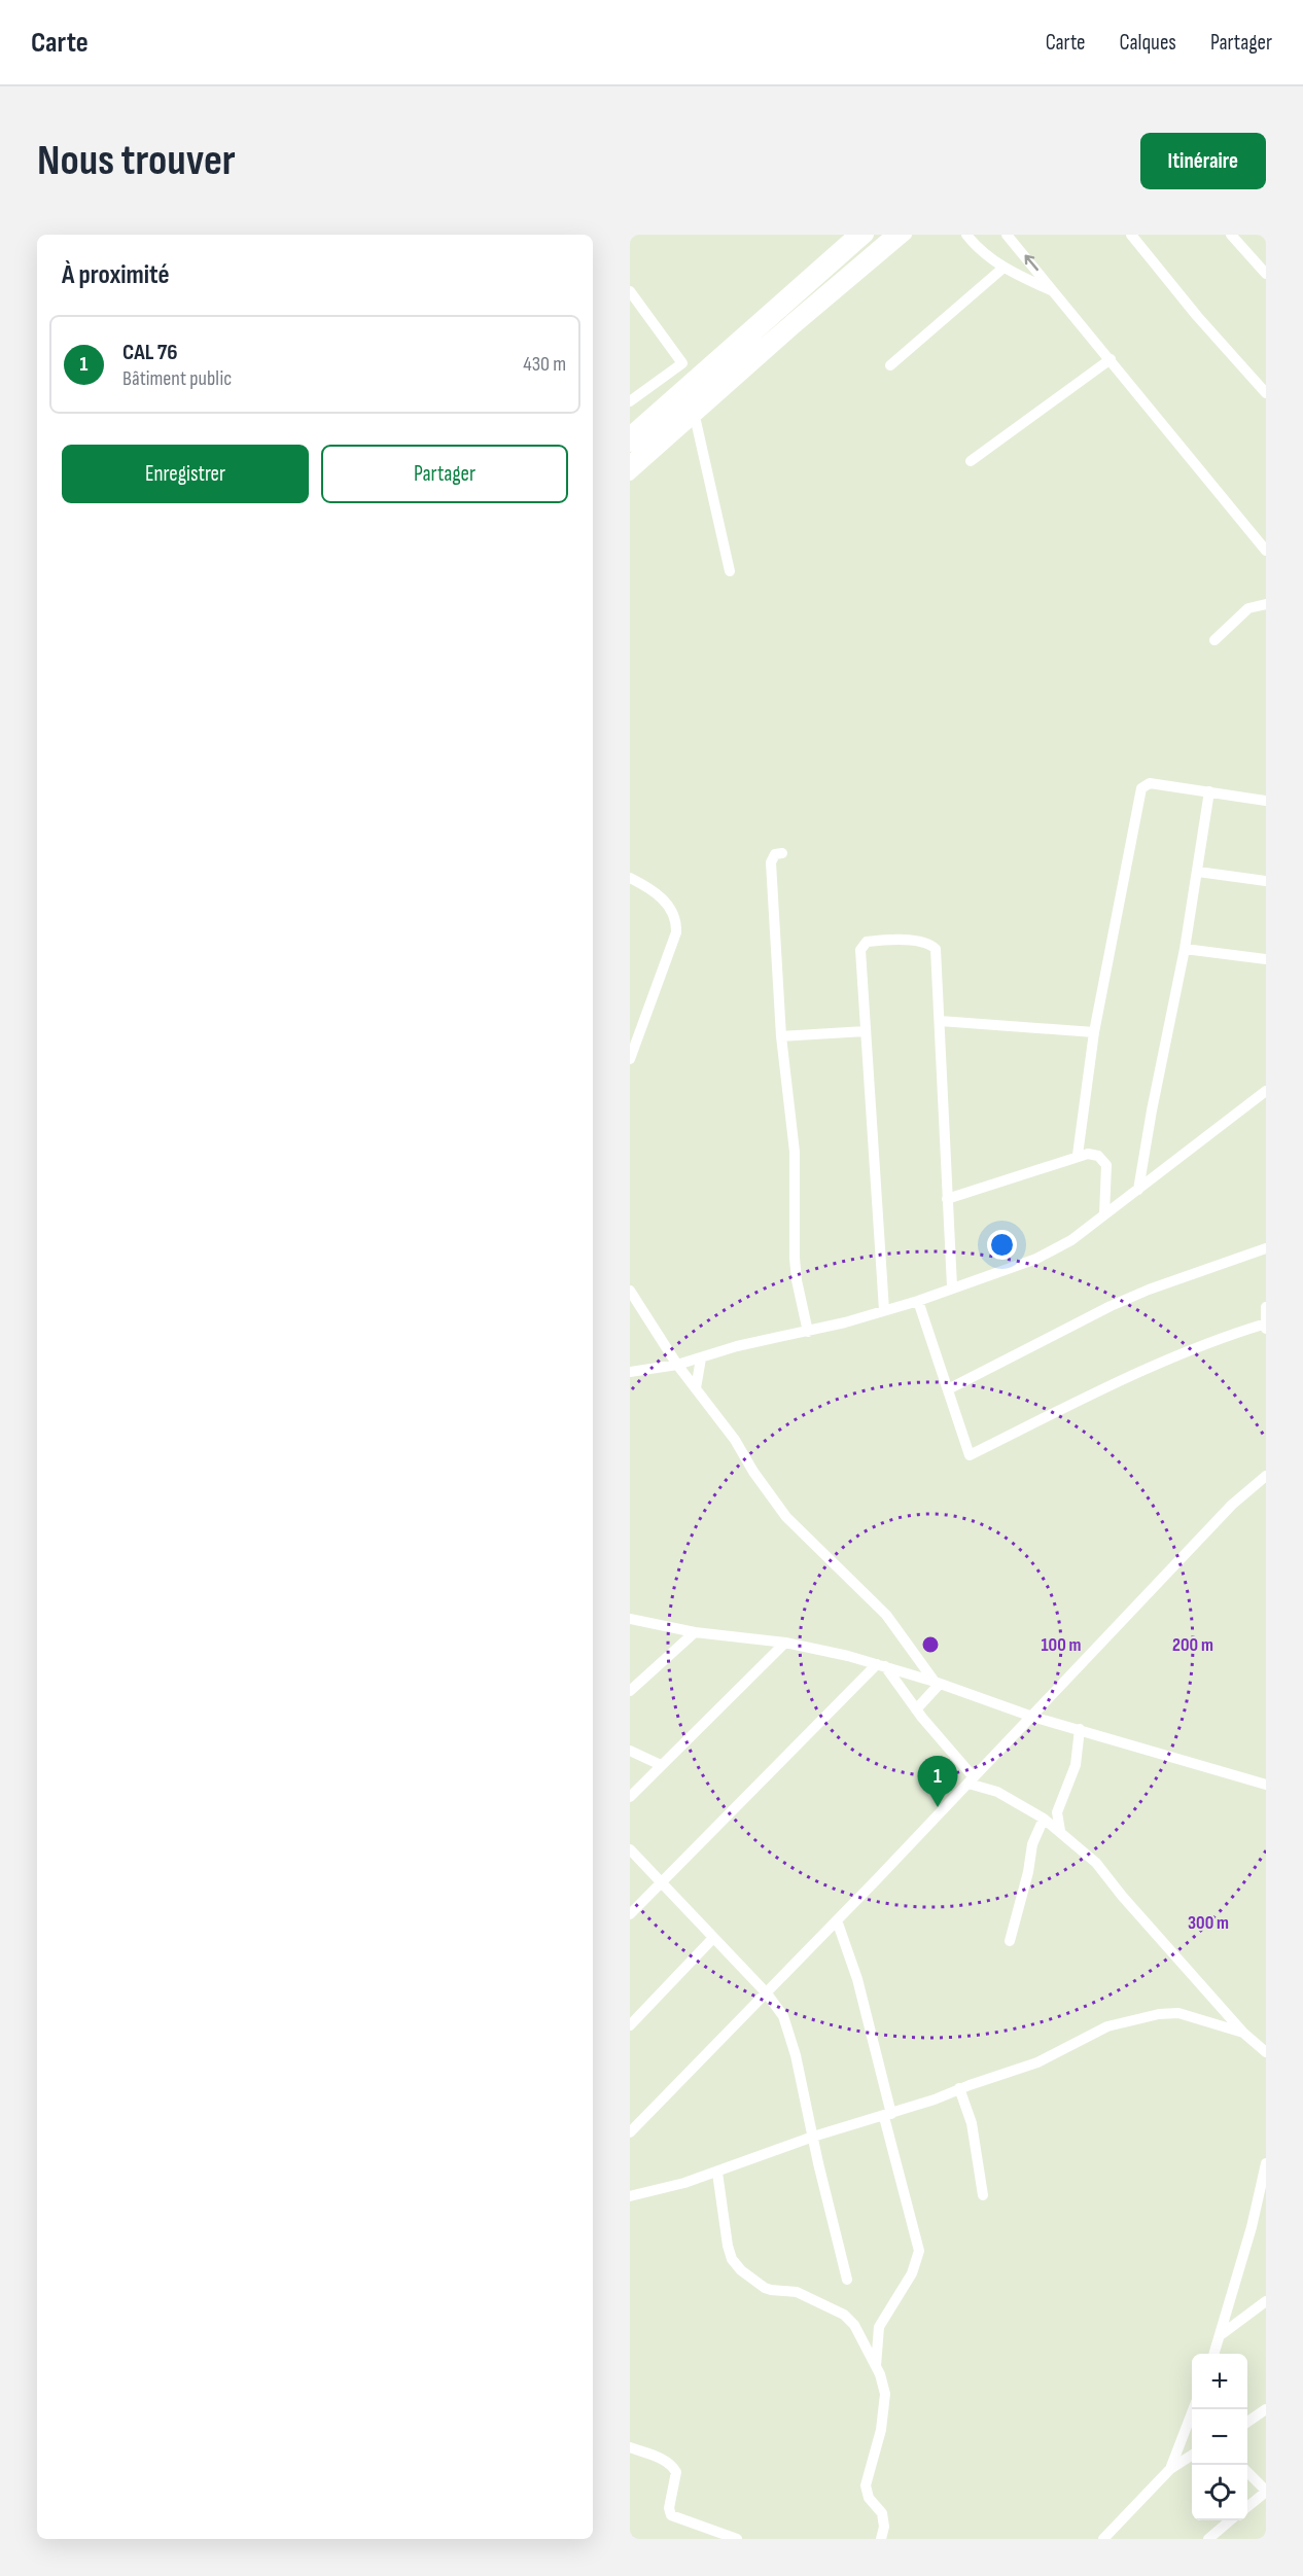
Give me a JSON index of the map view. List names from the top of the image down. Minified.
{"page":{"header":"Carte","nav":["Carte","Calques","Partager"],"buttons":["Itinéraire",["Enregistrer","Partager"]],"title":"Nous trouver","heading":"À proximité","list":[{"mark":"1","name":"CAL 76","note":"Bâtiment public","value":"430 m"}],"pins":"1","map_buttons":["+","−"]},"rings":["100 m","200 m","300 m"]}
